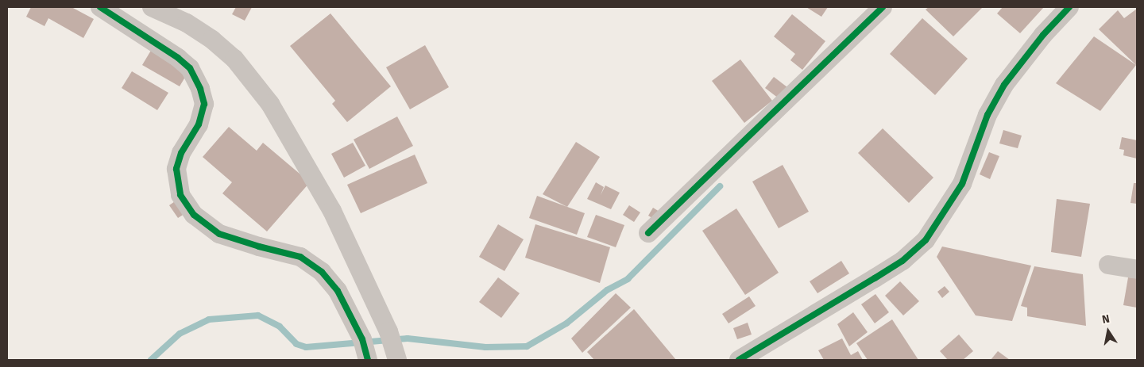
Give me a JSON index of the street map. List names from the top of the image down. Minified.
{"north":"top"}
